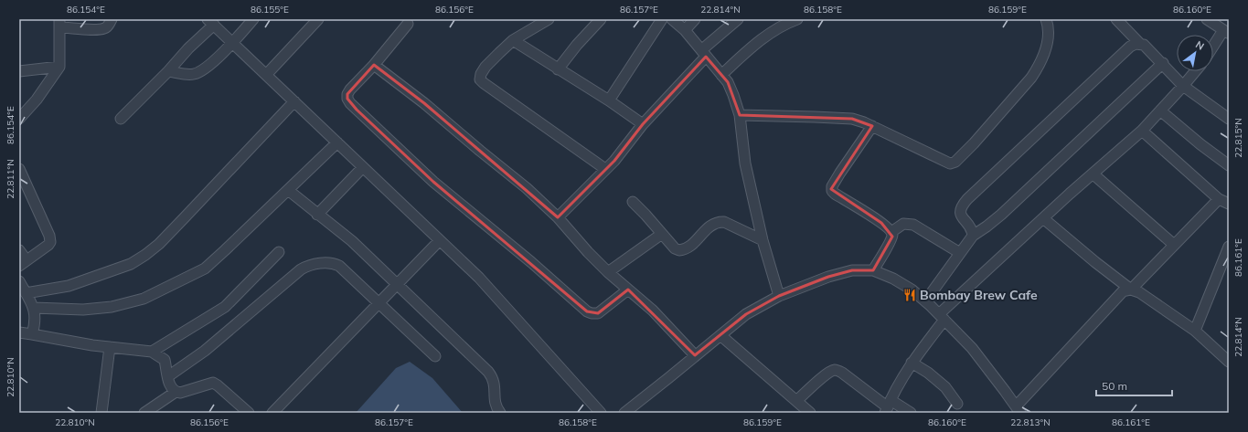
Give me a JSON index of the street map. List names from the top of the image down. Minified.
{"places":{"restaurant":["Bombay Brew Cafe"]},"scale_bar":"50 m","north":"top right","coordinates":["86.154°E","86.155°E","86.156°E","86.157°E","22.814°N","86.158°E","86.159°E","86.160°E","22.815°N","22.811°N","86.161°E","22.810°N","22.813°N"]}
